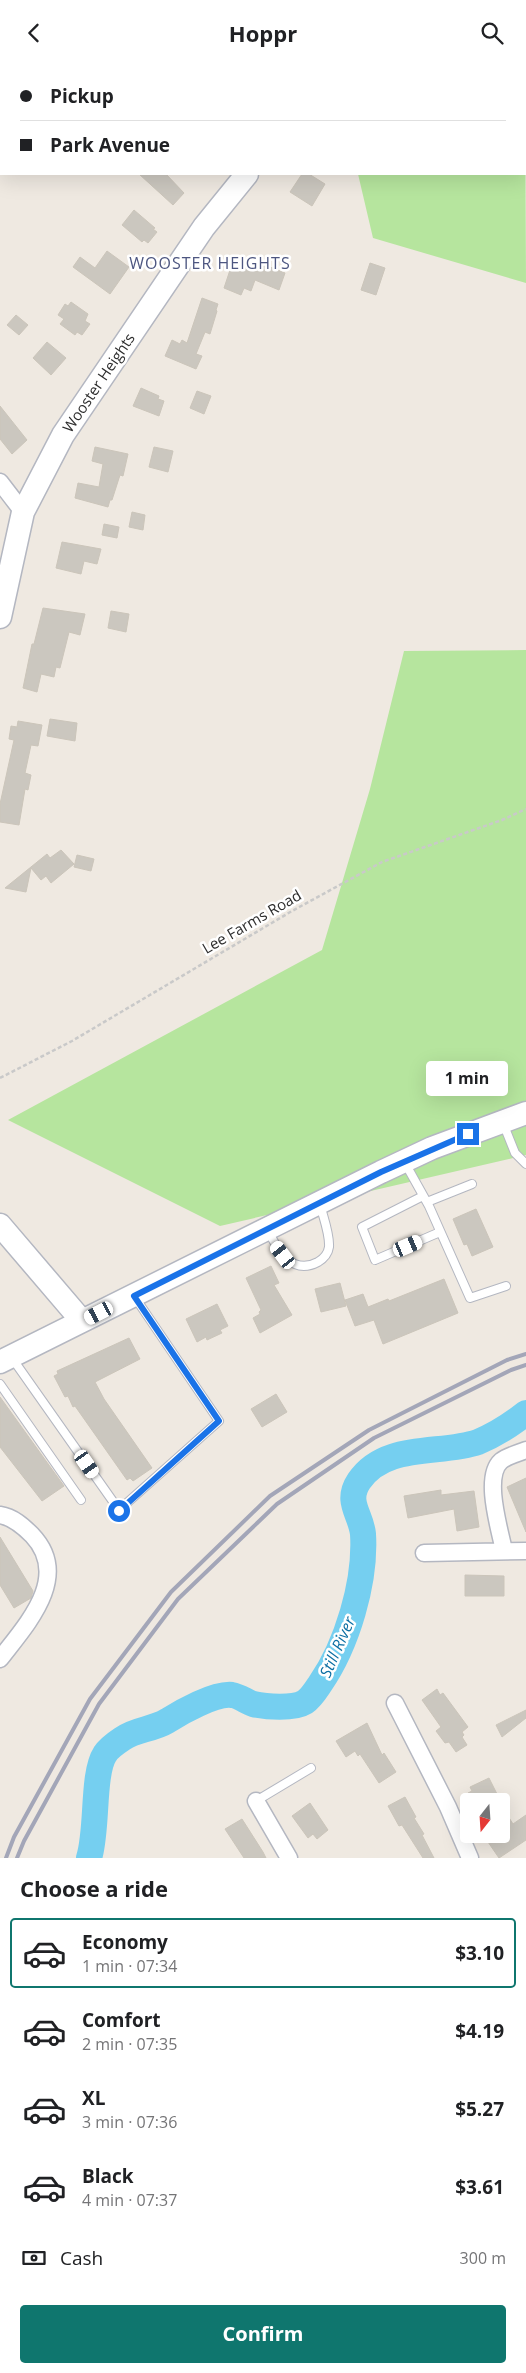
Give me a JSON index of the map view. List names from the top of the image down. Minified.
{"streets":{"main road":["Wooster Heights"],"path":["Lee Farms Road"]},"districts":["WOOSTER HEIGHTS"],"water":["Still River"],"north":"bottom","page":{"header":"Hoppr","banner":["Pickup","Park Avenue"],"bubble":"1 min","heading":"Choose a ride","list":[{"name":"Economy","note":"1 min · 07:34","value":"$3.10"},{"name":"Comfort","note":"2 min · 07:35","value":"$4.19"},{"name":"XL","note":"3 min · 07:36","value":"$5.27"},{"name":"Black","note":"4 min · 07:37","value":"$3.61"}],"pay":["Cash","300 m"],"buttons":"Confirm"}}
